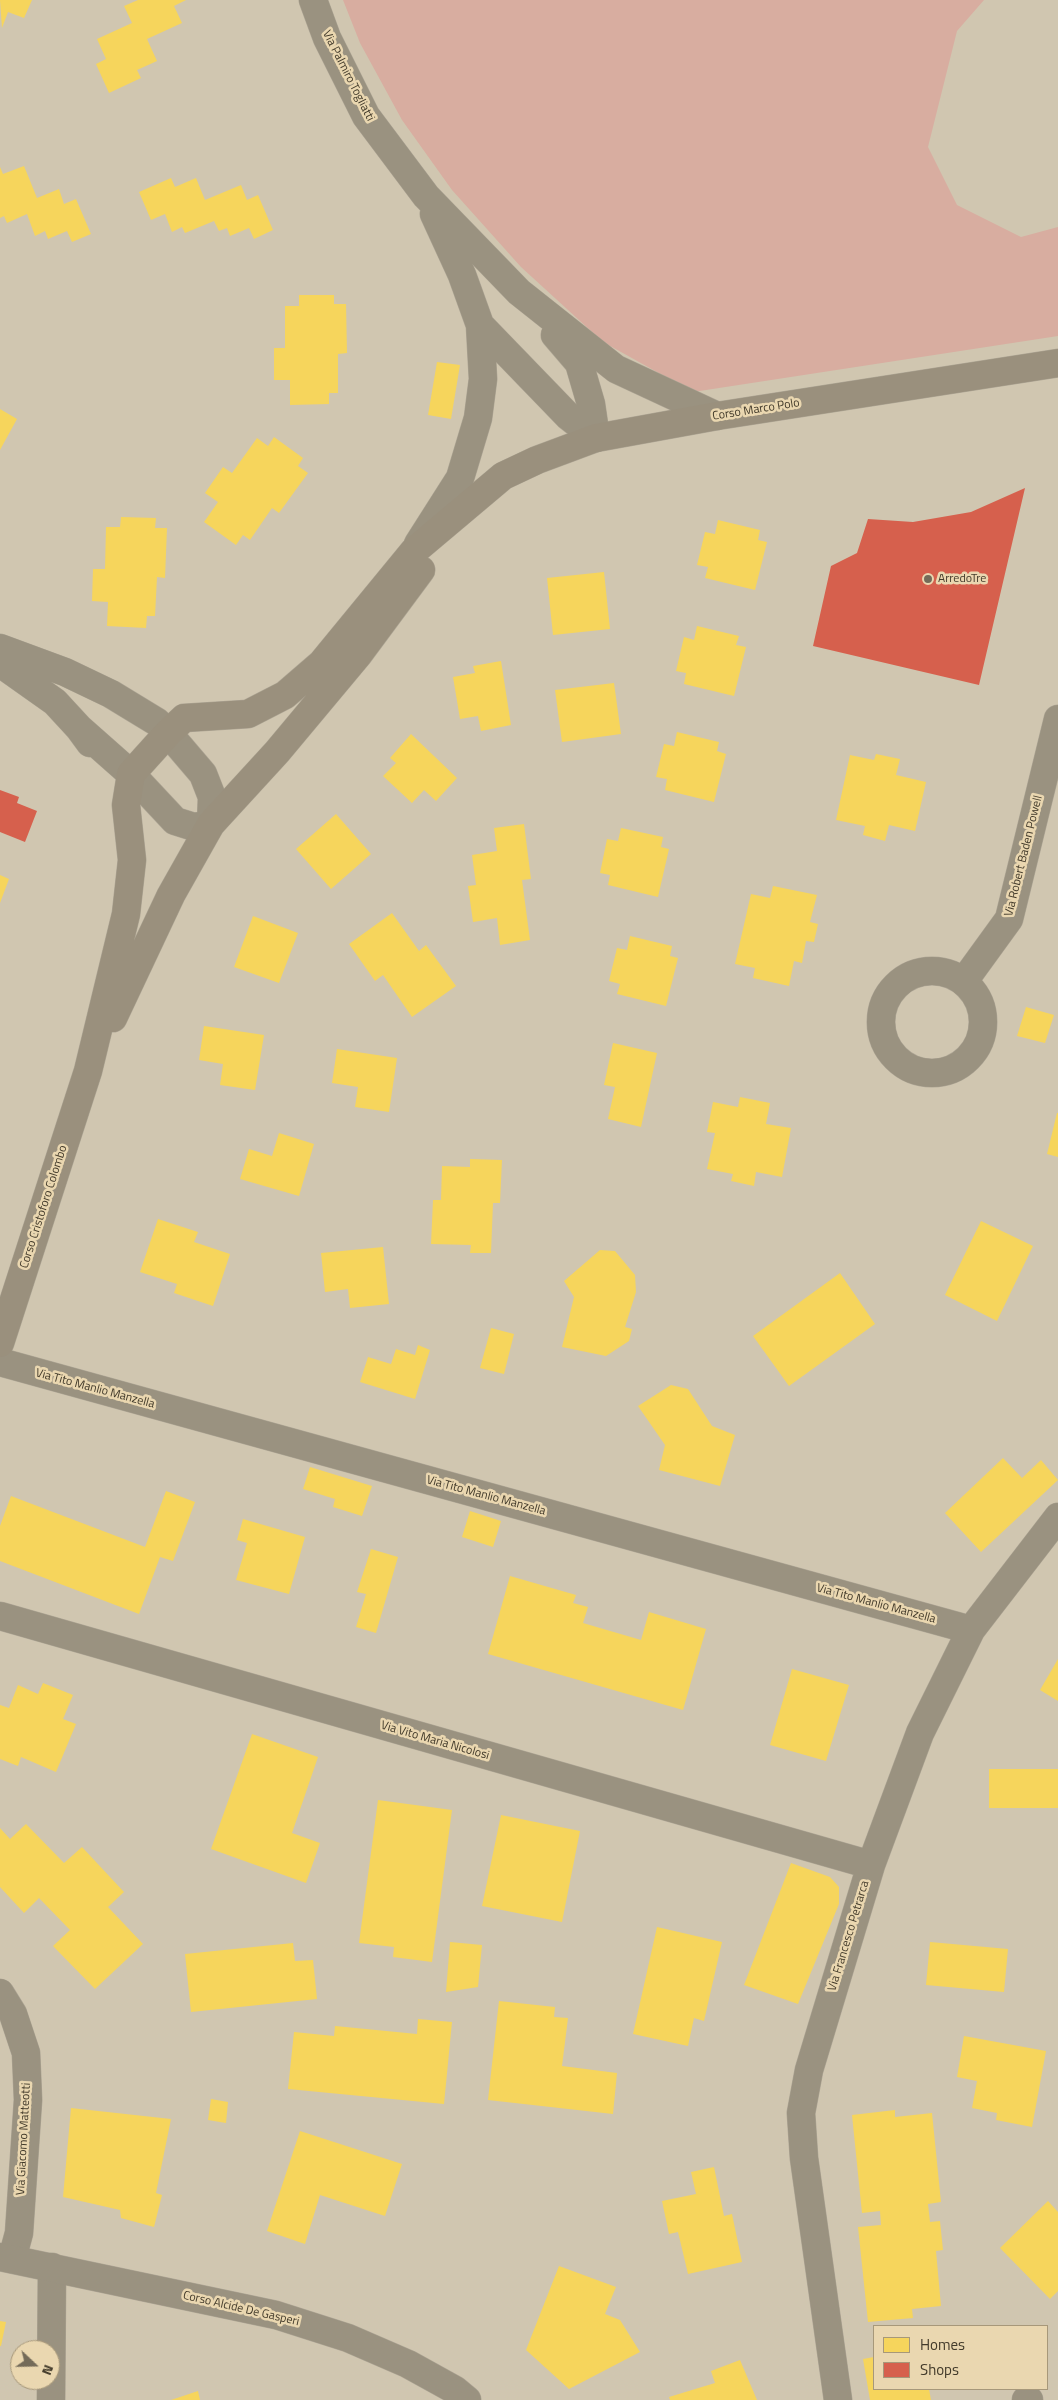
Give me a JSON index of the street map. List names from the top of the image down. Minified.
{"streets":{"main road":["Corso Marco Polo","Corso Cristoforo Colombo"],"street":["Via Palmiro Togliatti","Via Robert Baden Powell","Via Tito Manlio Manzella","Via Vito Maria Nicolosi","Via Francesco Petrarca","Via Giacomo Matteotti","Corso Alcide De Gasperi"]},"crossings":[["Corso Cristoforo Colombo","Via Tito Manlio Manzella"],["Via Tito Manlio Manzella","Via Francesco Petrarca"],["Via Vito Maria Nicolosi","Via Francesco Petrarca"],["Via Giacomo Matteotti","Corso Alcide De Gasperi"]],"places":["ArredoTre"],"legend":["Homes","Shops"],"north":"right"}
